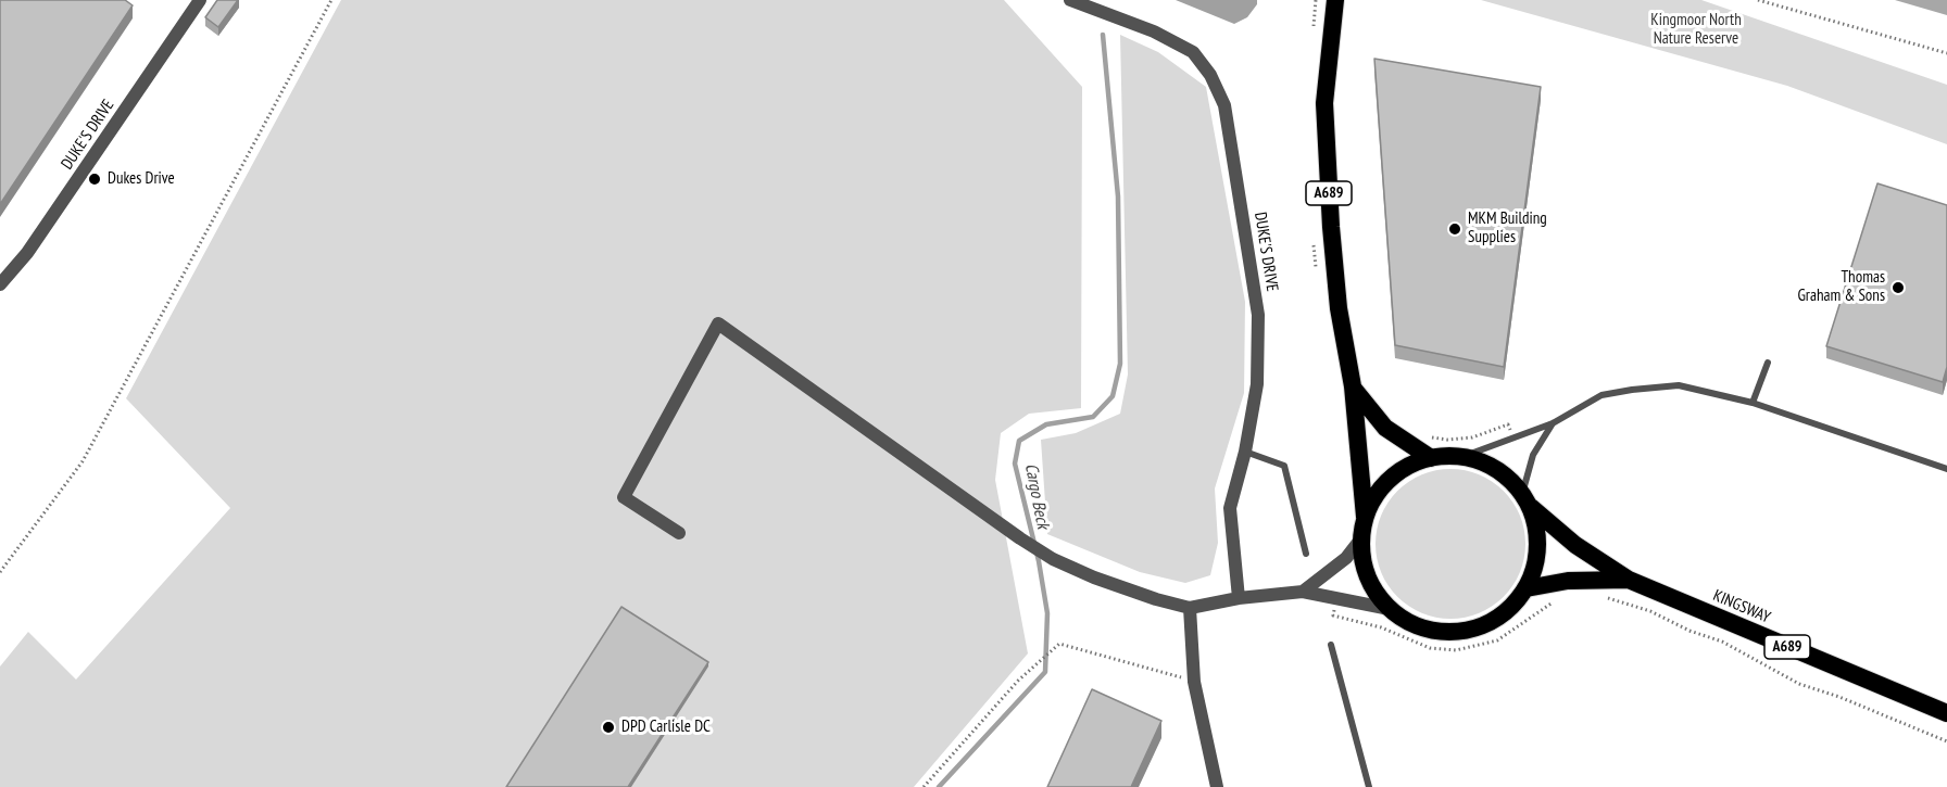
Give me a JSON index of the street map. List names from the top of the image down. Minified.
{"streets":{"highway":["A689","KINGSWAY"],"street":["DUKE'S DRIVE"]},"crossings":[["A689","KINGSWAY"]],"water":["Cargo Beck"],"parks":["Kingmoor North Nature Reserve"],"places":["Dukes Drive","MKM Building Supplies","Thomas Graham & Sons","DPD Carlisle DC"]}
